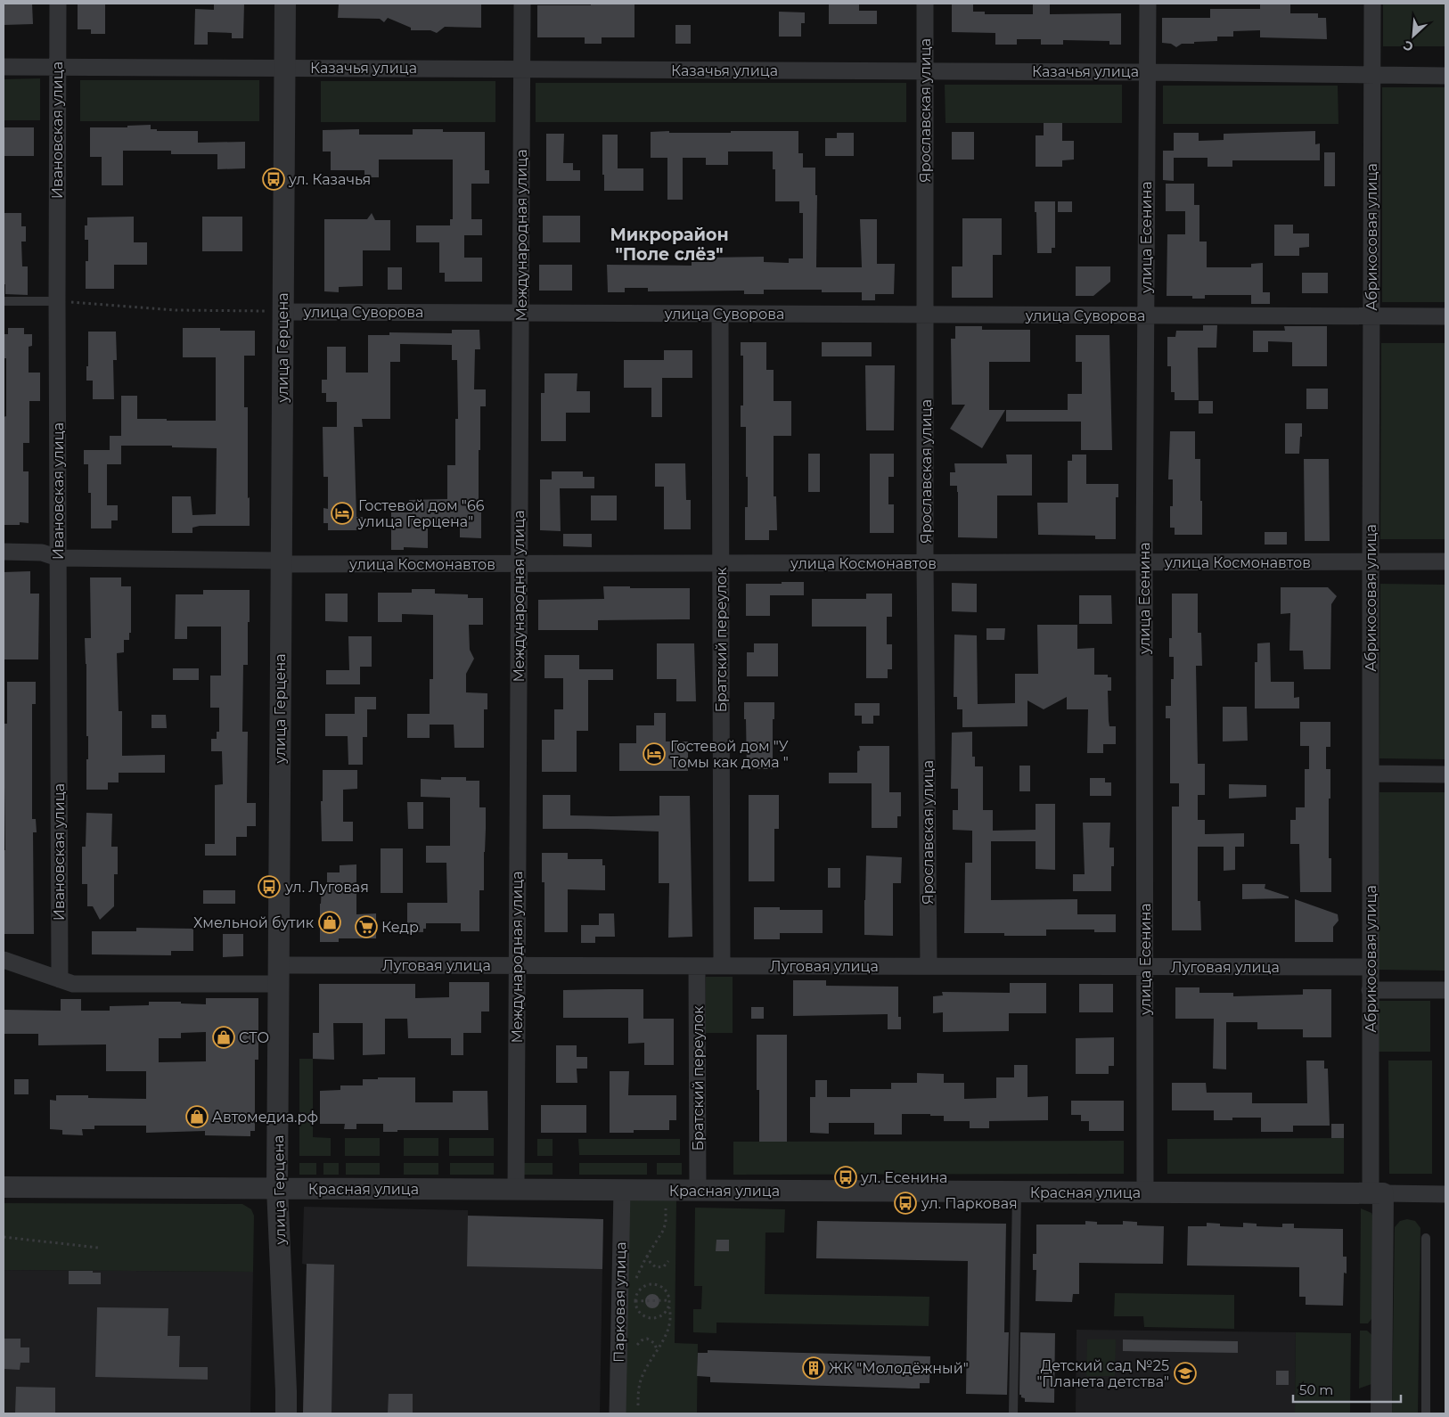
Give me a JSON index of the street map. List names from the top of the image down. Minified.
{"streets":{"street":["Казачья улица","Ярославская улица","Ивановская улица","Международная улица","улица Есенина","Абрикосовая улица","улица Суворова","улица Герцена","улица Космонавтов","Братский переулок","Луговая улица","Красная улица","Парковая улица"]},"crossings":[["Казачья улица","Ярославская улица"],["Казачья улица","Ивановская улица"],["Казачья улица","Международная улица"],["Казачья улица","улица Есенина"],["Казачья улица","Абрикосовая улица"],["Казачья улица","улица Герцена"],["Ярославская улица","улица Суворова"],["Ярославская улица","улица Космонавтов"],["Ярославская улица","Луговая улица"],["Ивановская улица","улица Суворова"],["Ивановская улица","улица Космонавтов"],["Ивановская улица","Луговая улица"],["Международная улица","улица Суворова"],["Международная улица","улица Космонавтов"],["Международная улица","Луговая улица"],["Международная улица","Красная улица"],["улица Есенина","улица Суворова"],["улица Есенина","улица Космонавтов"],["улица Есенина","Луговая улица"],["улица Есенина","Красная улица"],["Абрикосовая улица","улица Суворова"],["Абрикосовая улица","улица Космонавтов"],["Абрикосовая улица","Луговая улица"],["Абрикосовая улица","Красная улица"],["улица Суворова","улица Герцена"],["улица Суворова","Братский переулок"],["улица Герцена","улица Космонавтов"],["улица Герцена","Луговая улица"],["улица Герцена","Красная улица"],["улица Космонавтов","Братский переулок"],["Братский переулок","Луговая улица"],["Братский переулок","Красная улица"],["Красная улица","Парковая улица"]],"districts":["Микрорайон \"Поле слёз\""],"places":{"bus stop":["ул. Казачья","ул. Луговая","ул. Есенина","ул. Парковая"],"hotel":["Гостевой дом \"66 улица Герцена\"","Гостевой дом \"У Томы как дома \""],"shop":["Хмельной бутик","СТО","Автомедиа.рф"],"supermarket":["Кедр"],"building":["ЖК \"Молодёжный\""],"school or university":["Детский сад №25 \"Планета детства\""]},"scale_bar":"50 m","north":"bottom left"}
